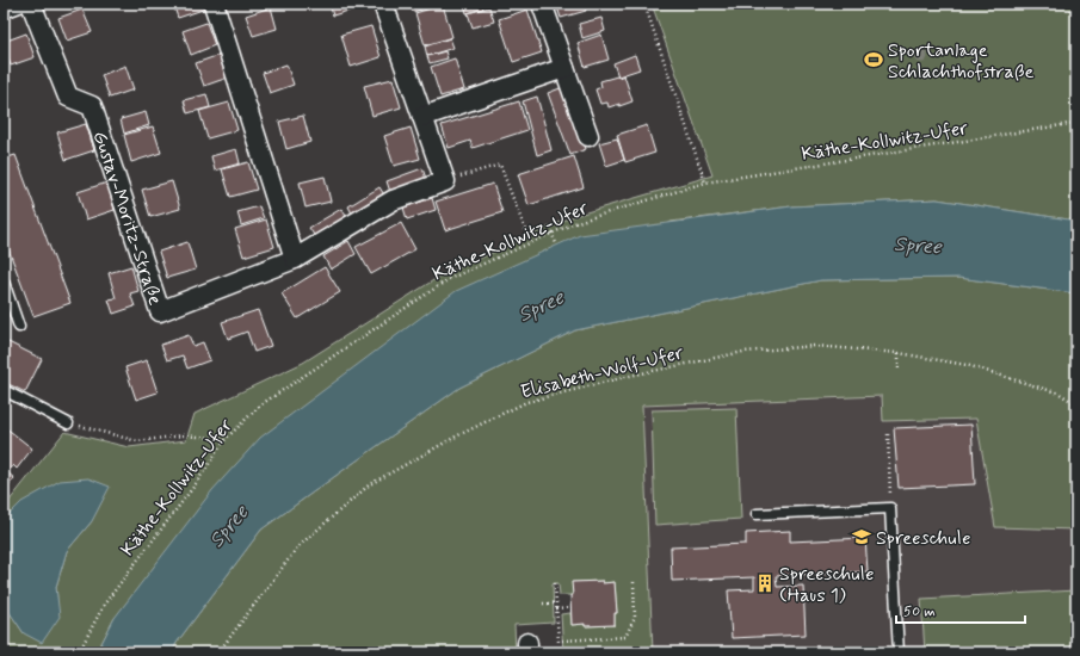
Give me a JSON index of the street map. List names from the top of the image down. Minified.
{"streets":{"street":["Gustav-Moritz-Straße"],"path":["Käthe-Kollwitz-Ufer","Elisabeth-Wolf-Ufer"]},"water":["Spree"],"places":{"sports":["Sportanlage Schlachthofstraße"],"school or university":["Spreeschule"],"building":["Spreeschule (Haus 1)"]},"scale_bar":"50 m"}
